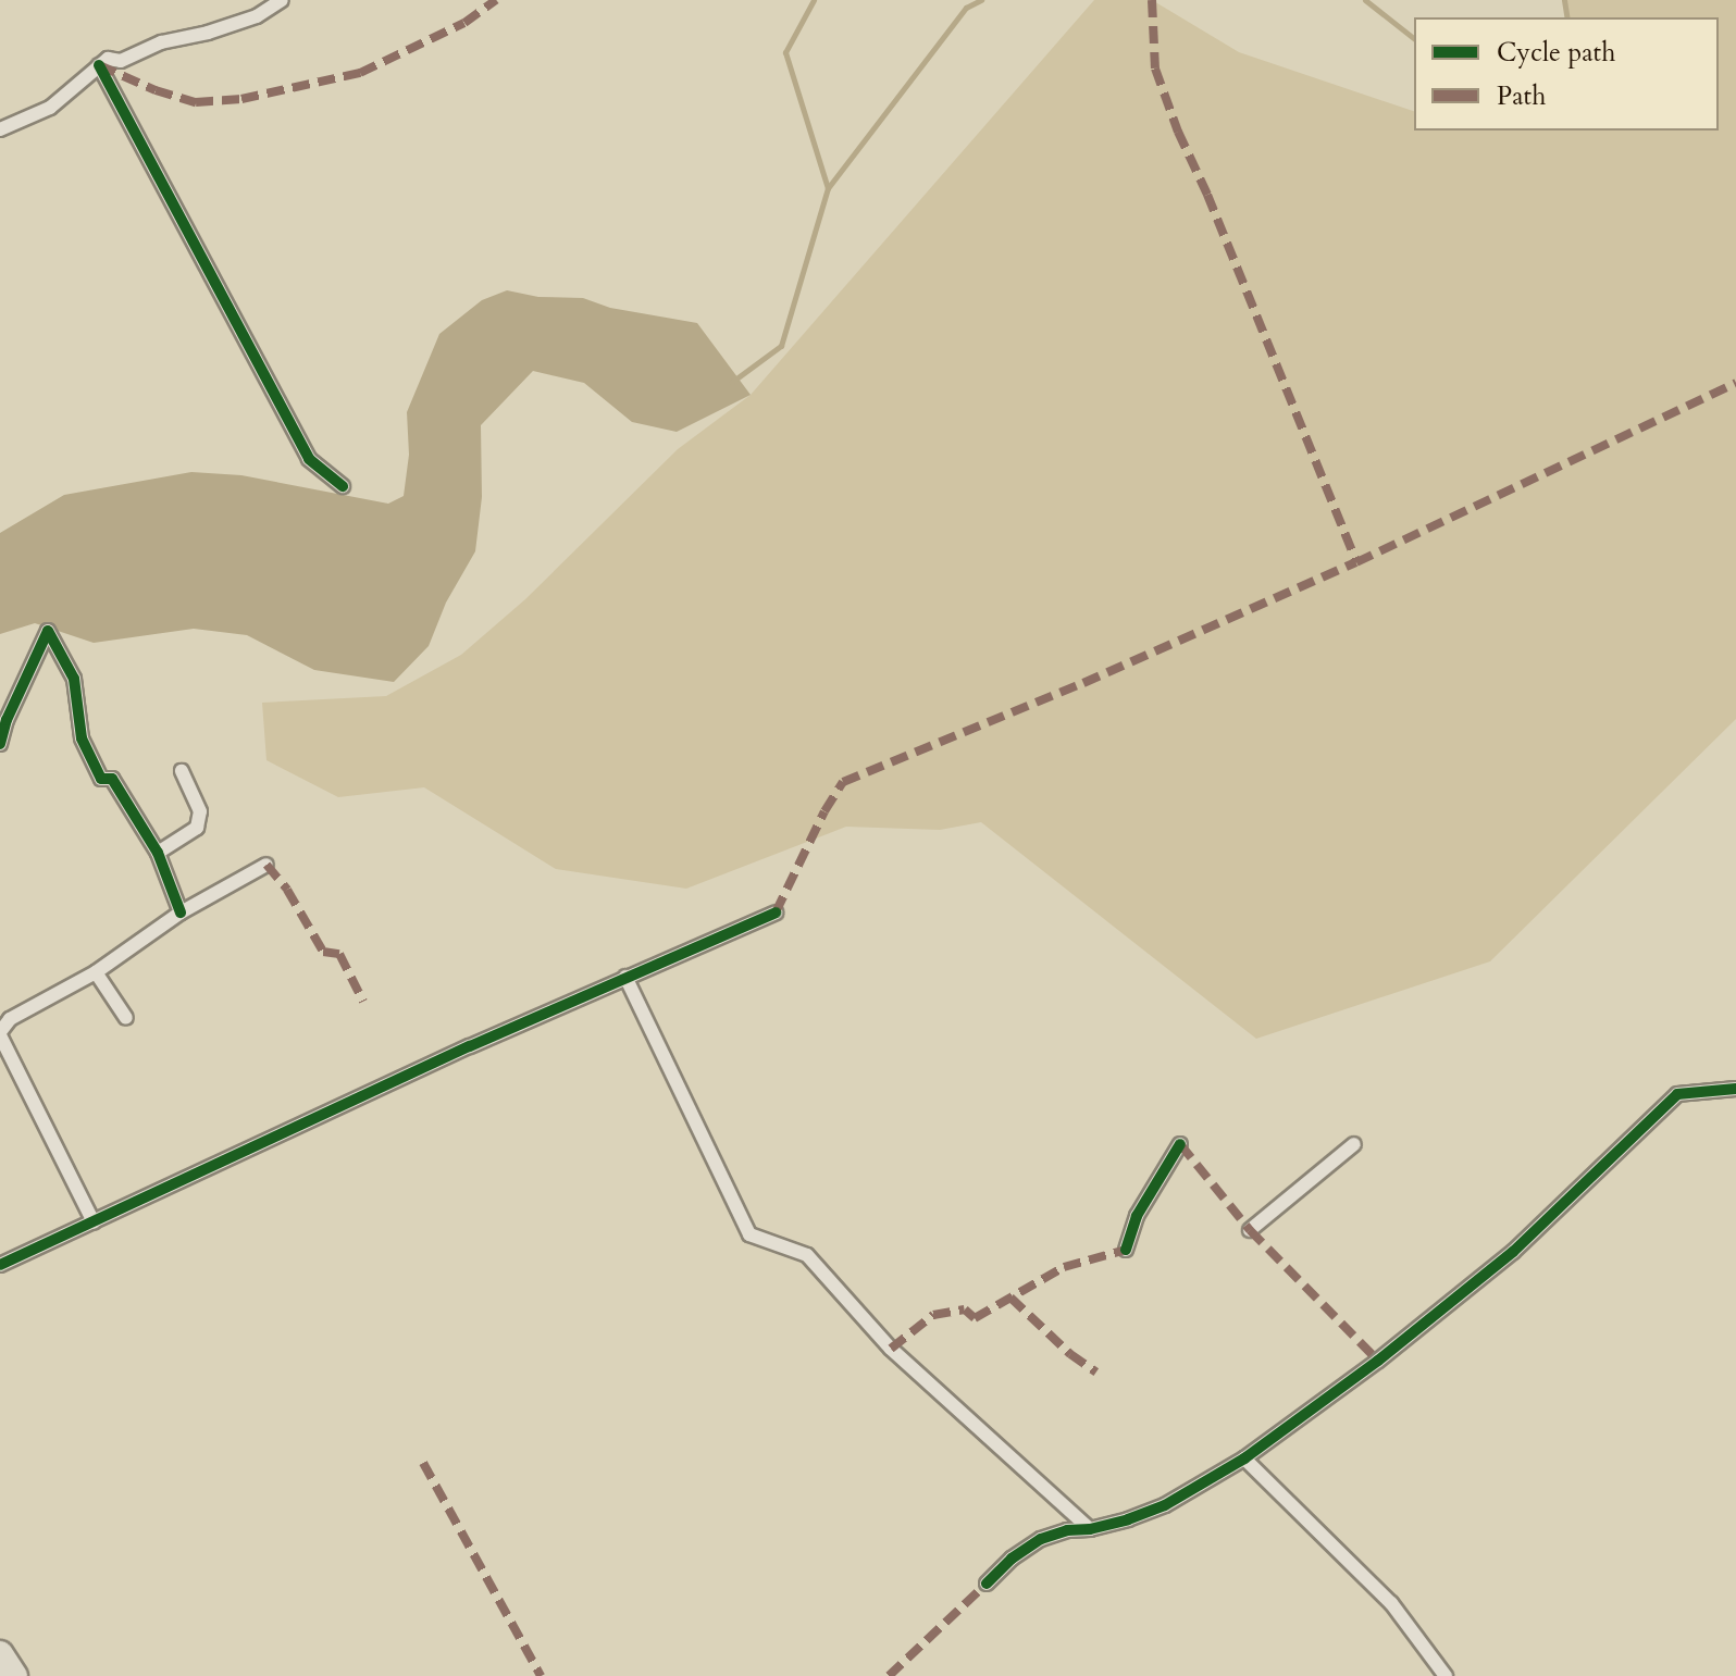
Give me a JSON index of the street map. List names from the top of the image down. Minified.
{"legend":["Cycle path","Path"]}
